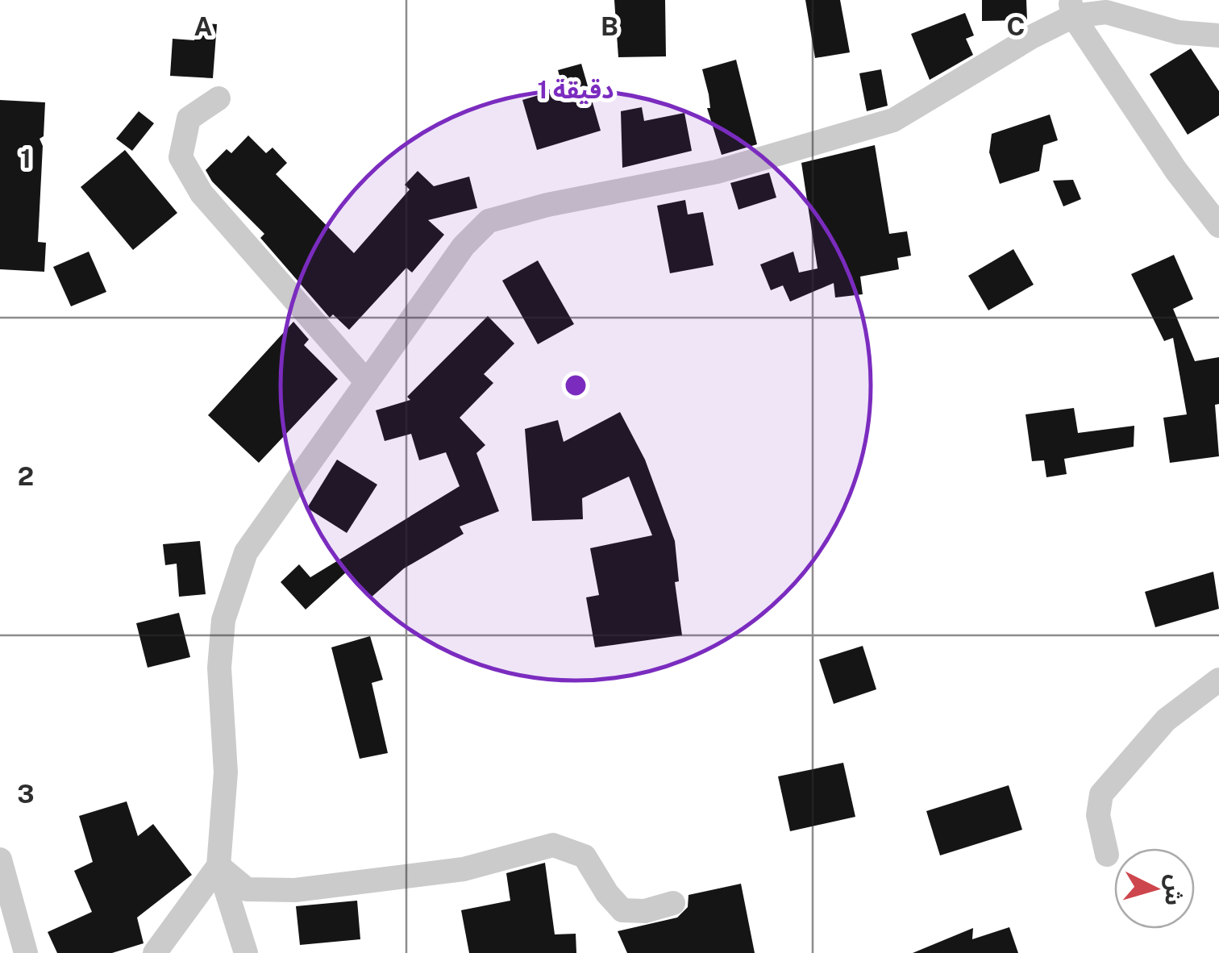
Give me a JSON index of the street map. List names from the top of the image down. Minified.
{"north":"right","grid":{"columns":["A","B","C"],"rows":["1","2","3"]},"rings":["1 دقيقة"]}
